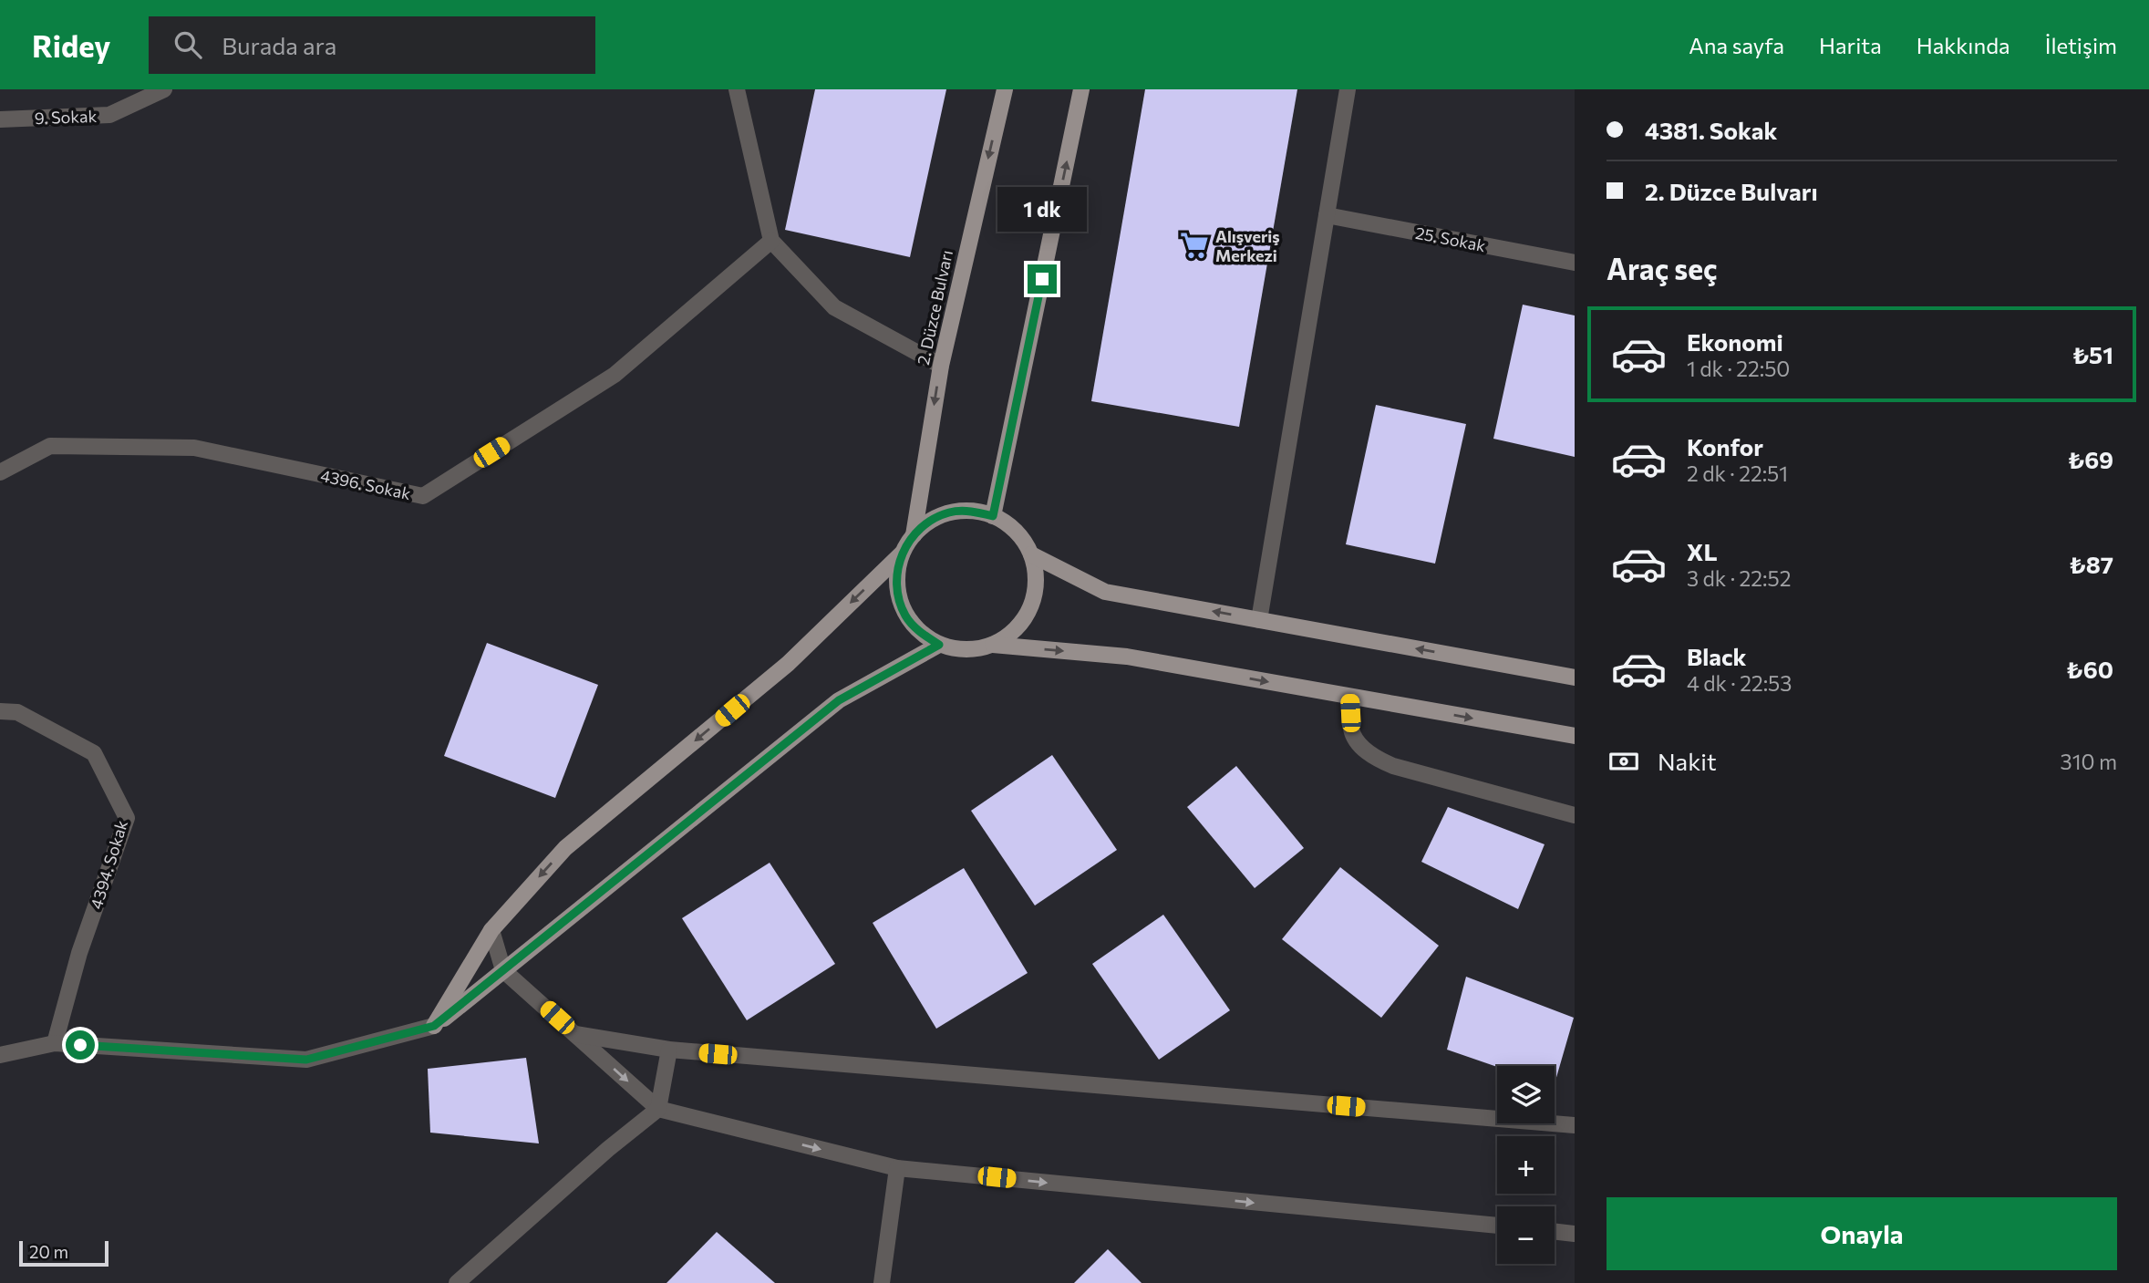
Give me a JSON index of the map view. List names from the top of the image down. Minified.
{"streets":{"main road":["2. Düzce Bulvarı"],"street":["9. Sokak","25. Sokak","4396. Sokak","4394. Sokak"]},"places":{"supermarket":["Alışveriş Merkezi"]},"scale_bar":"20 m","page":{"header":"Ridey","search":"Burada ara","nav":["Ana sayfa","Harita","Hakkında","İletişim"],"banner":["4381. Sokak","2. Düzce Bulvarı"],"bubble":"1 dk","heading":"Araç seç","list":[{"name":"Ekonomi","note":"1 dk · 22:50","value":"₺51"},{"name":"Konfor","note":"2 dk · 22:51","value":"₺69"},{"name":"XL","note":"3 dk · 22:52","value":"₺87"},{"name":"Black","note":"4 dk · 22:53","value":"₺60"}],"pay":["Nakit","310 m"],"map_buttons":["+","−"],"buttons":"Onayla","scale":"20 m"}}
